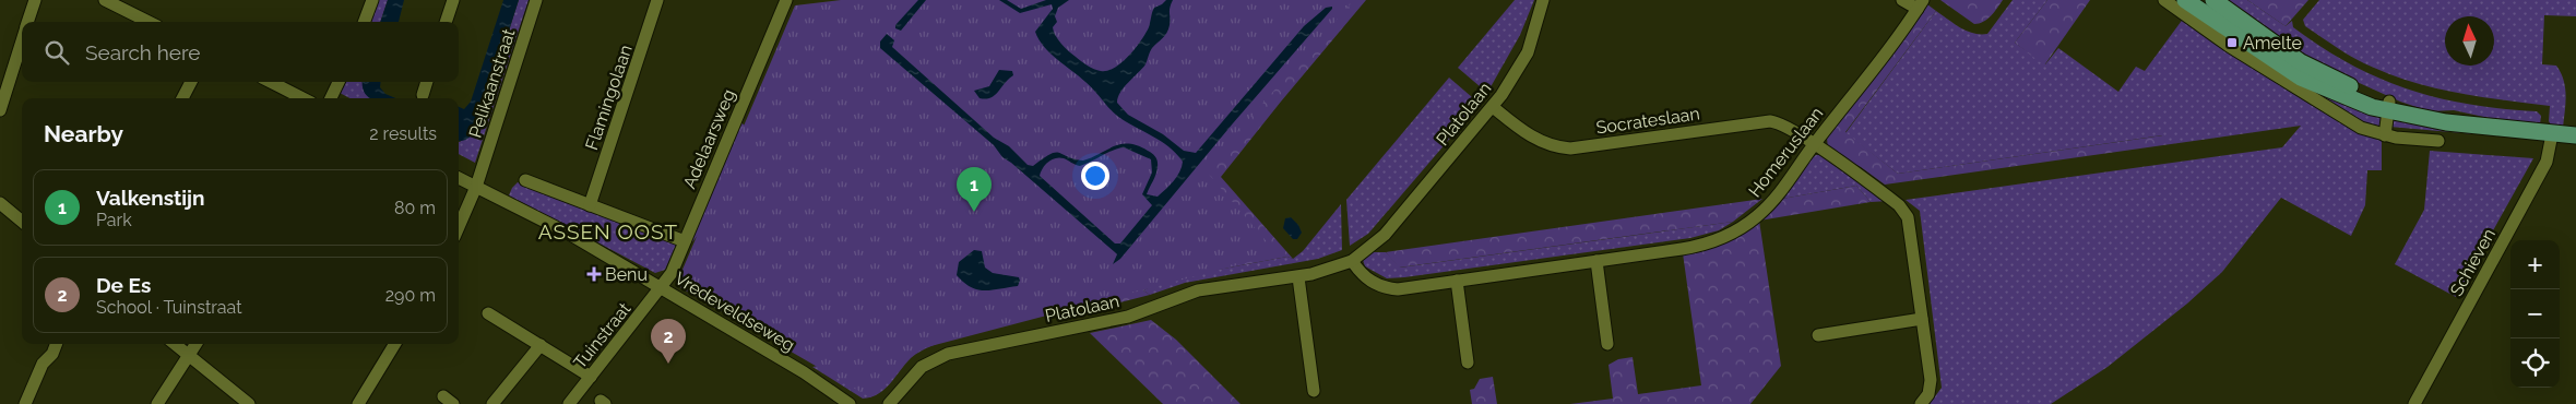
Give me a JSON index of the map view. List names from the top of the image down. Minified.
{"streets":{"street":["Pelikaanstraat","Flamingolaan","Platolaan","Socrateslaan","Adelaarsweg","Homeruslaan","Schieven","Vredeveldseweg","Tuinstraat"]},"crossings":[["Pelikaanstraat","Vredeveldseweg"],["Flamingolaan","Vredeveldseweg"],["Platolaan","Socrateslaan"],["Platolaan","Homeruslaan"],["Socrateslaan","Homeruslaan"],["Adelaarsweg","Vredeveldseweg"],["Adelaarsweg","Tuinstraat"],["Vredeveldseweg","Tuinstraat"]],"districts":["ASSEN OOST"],"places":{"transit":["Amelte"],"health":["Benu"]},"north":"top","page":{"search":"Search here","heading":["Nearby","2 results"],"pins":["1","2"],"list":[{"mark":"1","name":"Valkenstijn","note":"Park","value":"80 m"},{"mark":"2","name":"De Es","note":"School · Tuinstraat","value":"290 m"}],"map_buttons":["+","−"]}}
